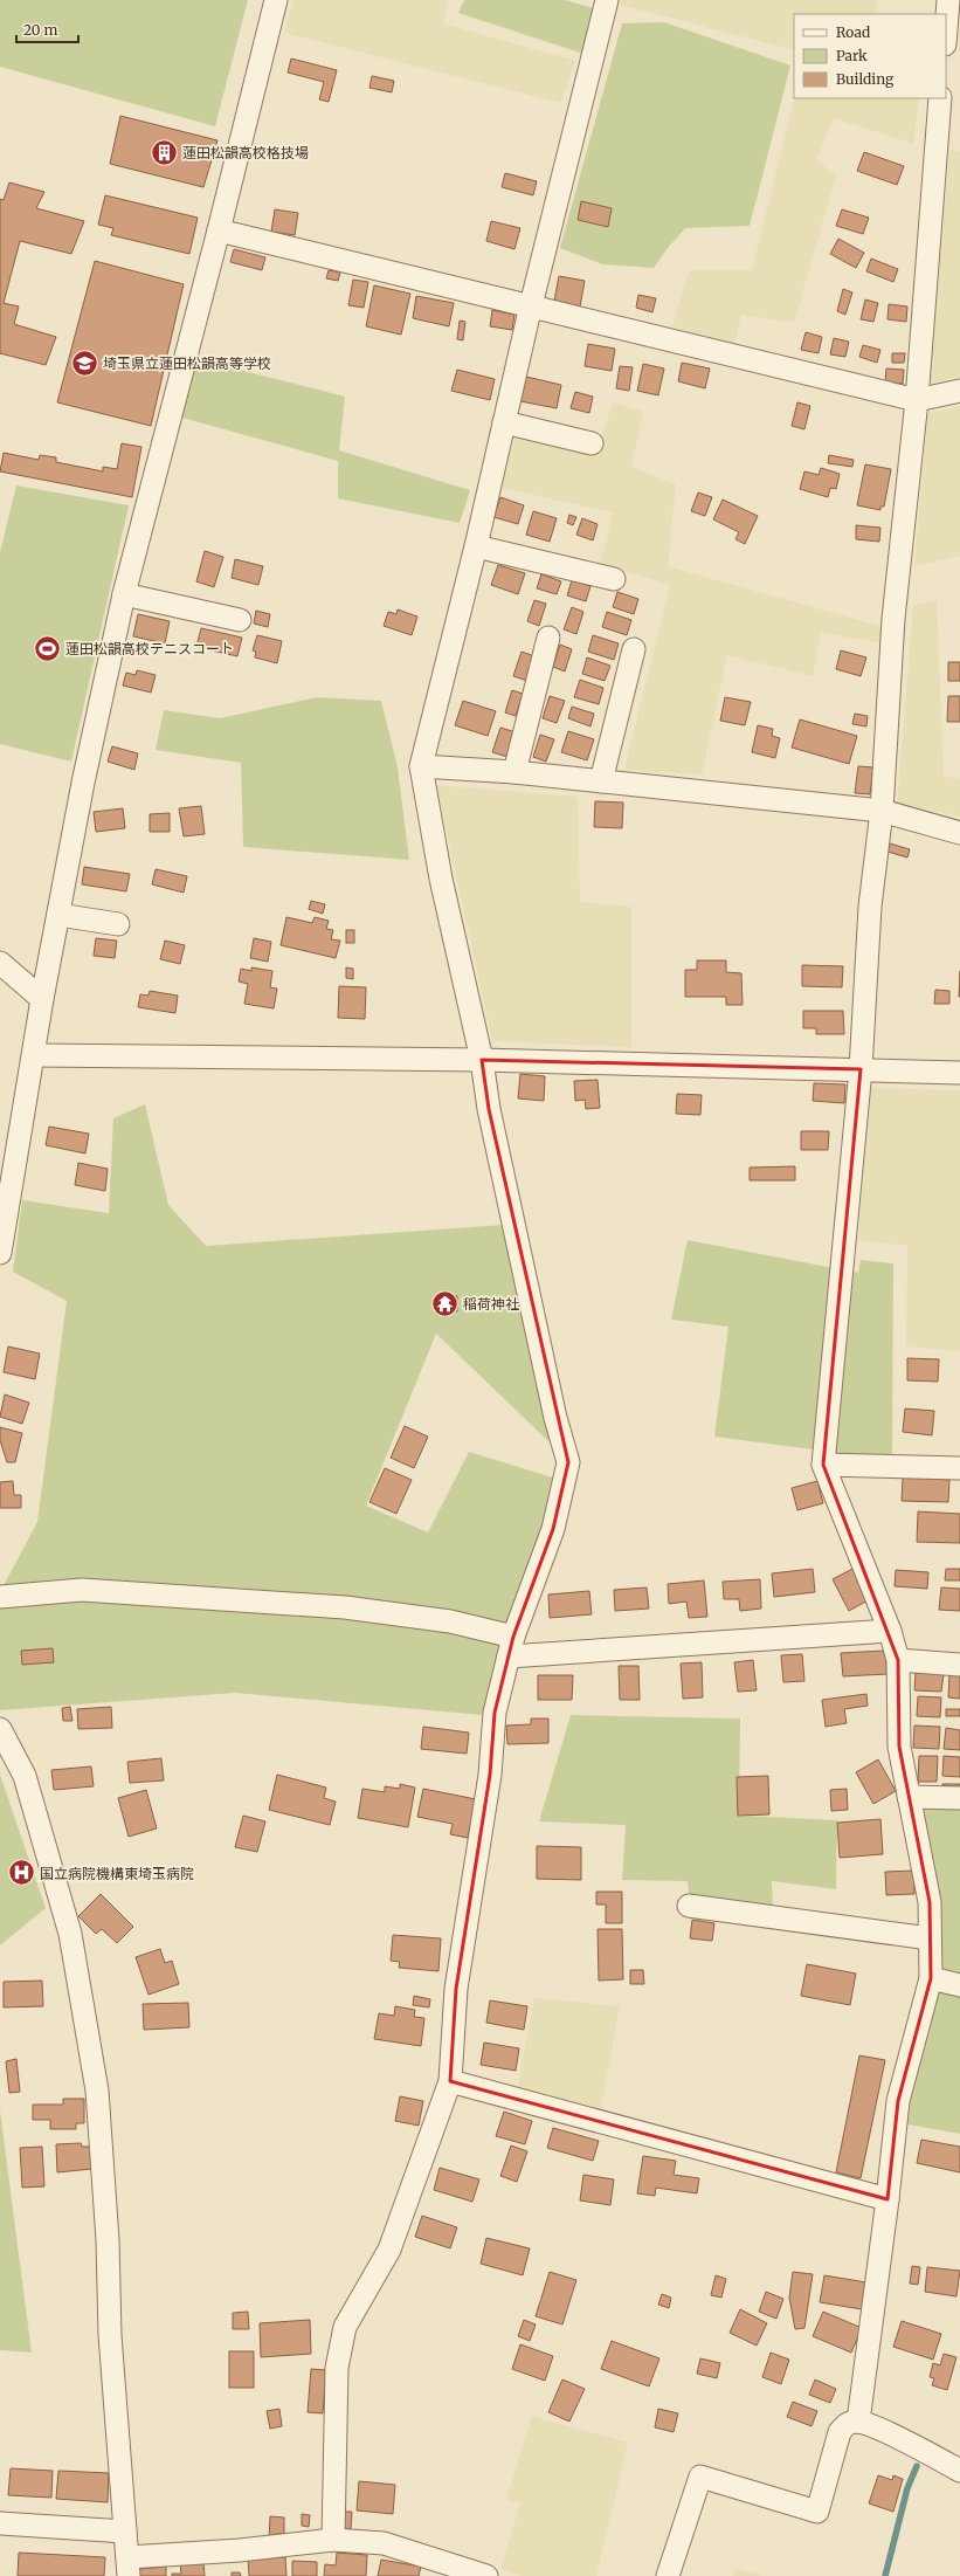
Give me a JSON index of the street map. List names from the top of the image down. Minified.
{"places":{"building":["蓮田松韻高校格技場"],"school or university":["埼玉県立蓮田松韻高等学校"],"sports":["蓮田松韻高校テニスコート"],"temple":["稲荷神社"],"hospital":["国立病院機構東埼玉病院"]},"legend":["Road","Park","Building"],"scale_bar":"20 m"}
